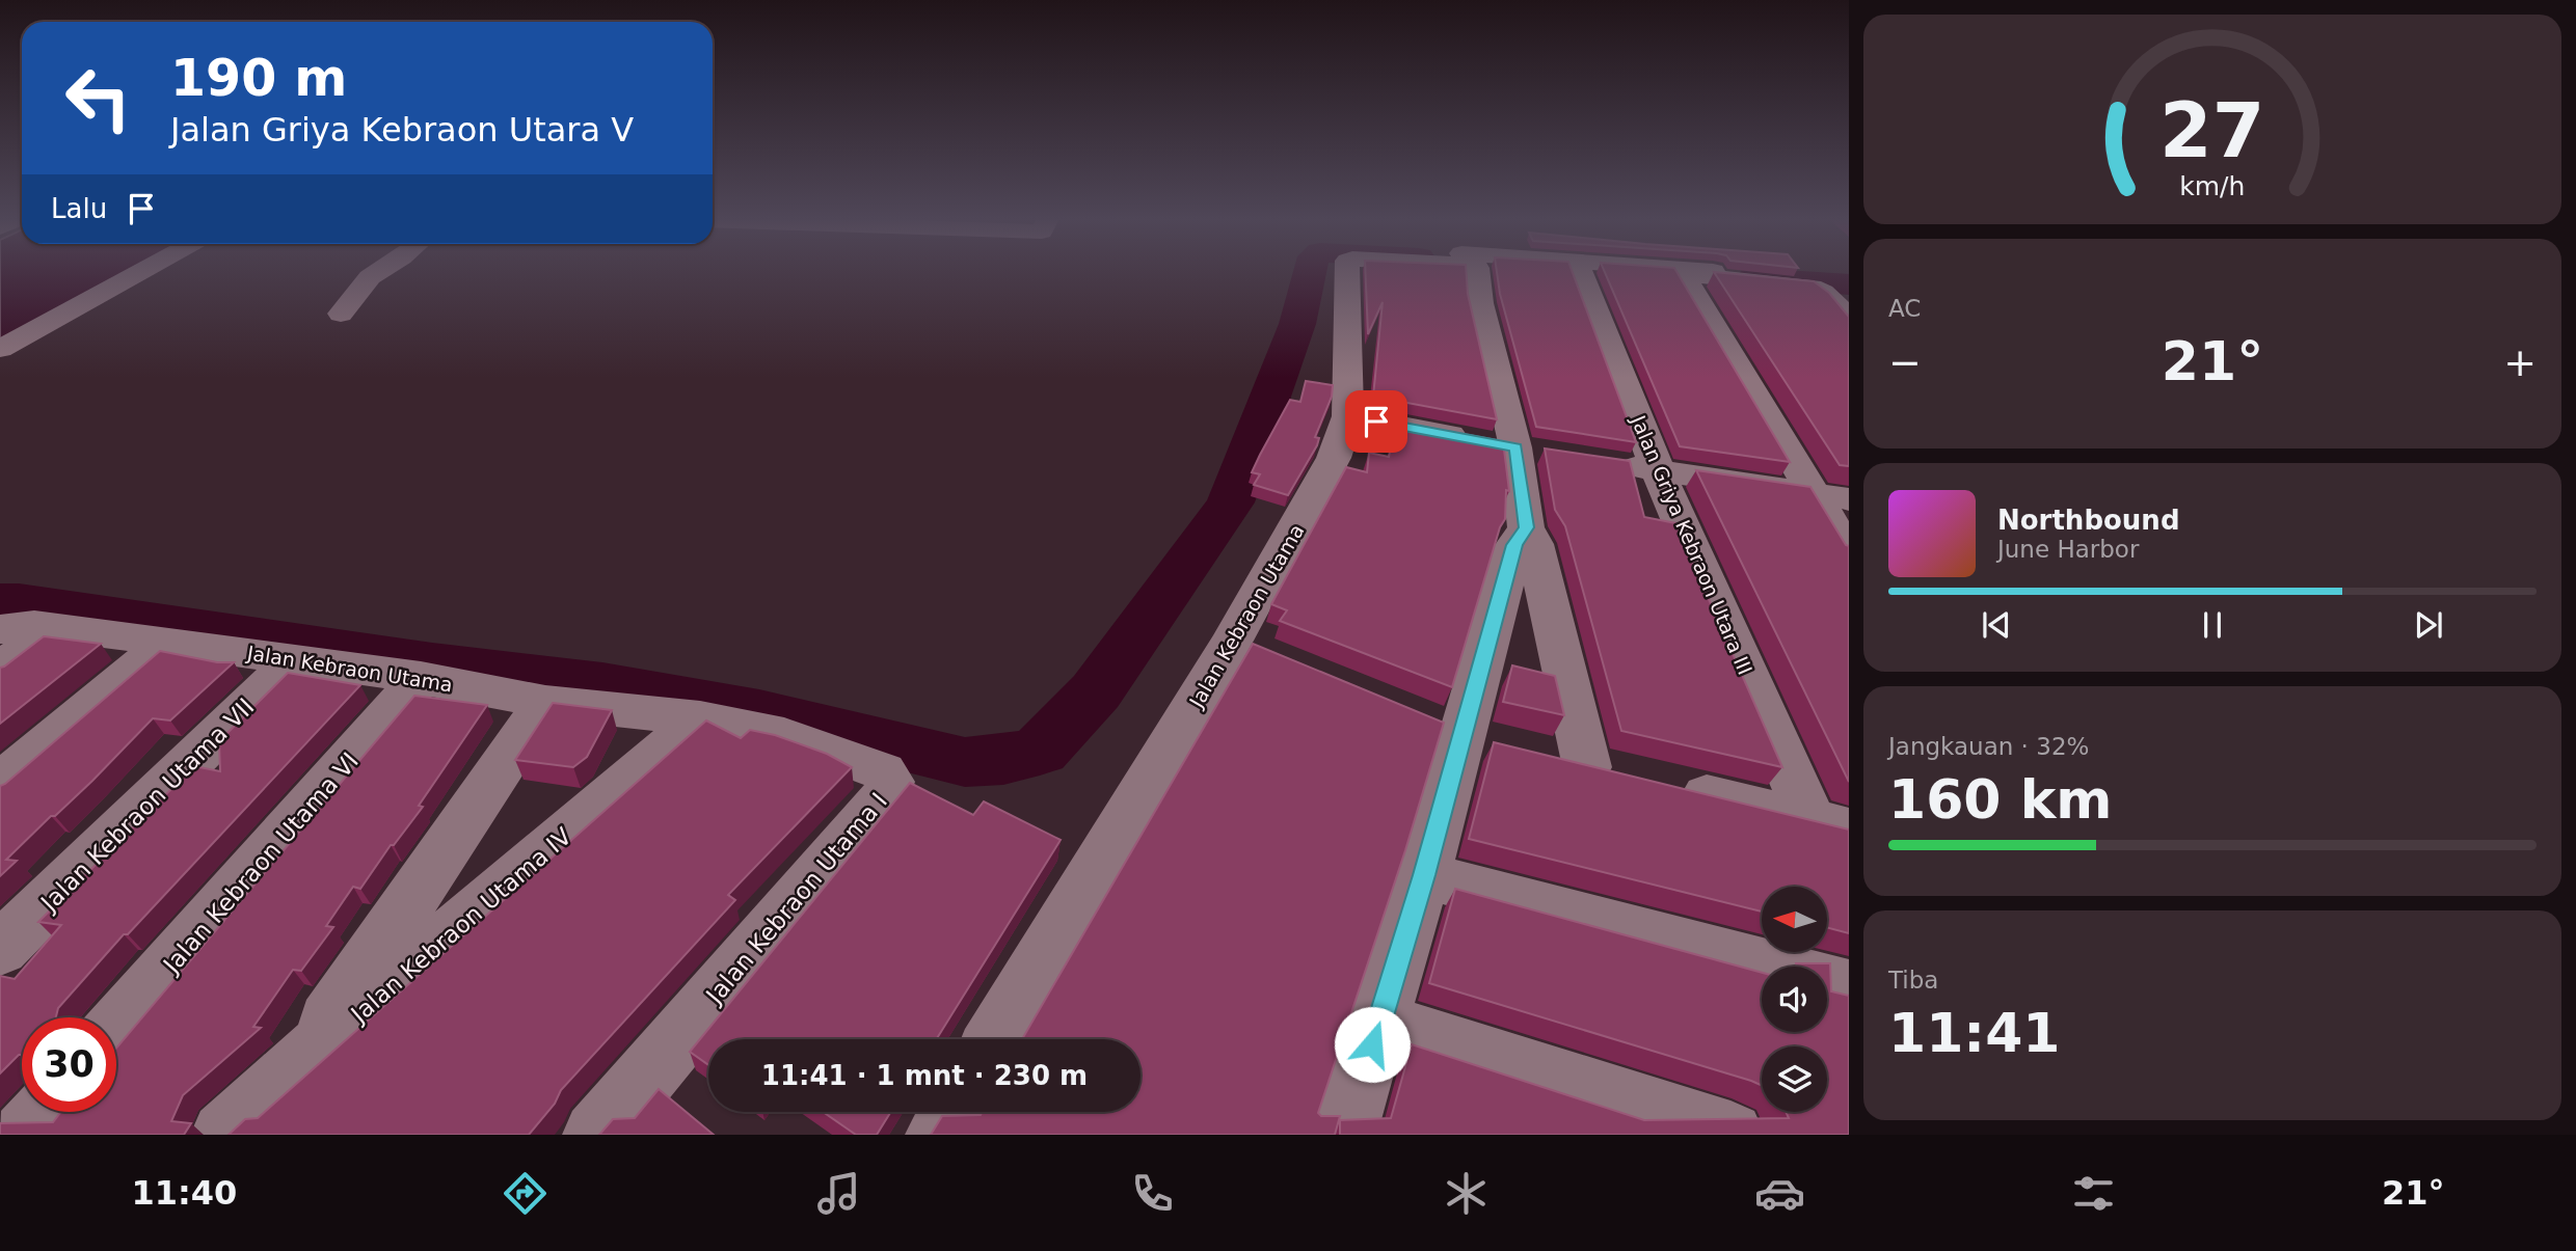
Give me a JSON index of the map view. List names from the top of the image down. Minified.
{"streets":{"street":["Jalan Griya Kebraon Utara III","Jalan Kebraon Utama","Jalan Kebraon Utama VII","Jalan Kebraon Utama VI","Jalan Kebraon Utama I","Jalan Kebraon Utama IV"]},"crossings":[["Jalan Kebraon Utama","Jalan Kebraon Utama VII"],["Jalan Kebraon Utama","Jalan Kebraon Utama VI"],["Jalan Kebraon Utama","Jalan Kebraon Utama I"],["Jalan Kebraon Utama","Jalan Kebraon Utama IV"],["Jalan Kebraon Utama I","Jalan Kebraon Utama IV"]],"north":"left","page":{"turn":["190 m","Jalan Griya Kebraon Utara V"],"then":"Lalu","tile":["AC",["Jangkauan · 32%","160 km"],["Tiba","11:41"]],"heat":["−","21°","+"],"song":["Northbound","June Harbor"],"limit":"30","trip":"11:41 · 1 mnt · 230 m","tabs":["11:40","21°"],"gauge":["27","km/h"]}}
